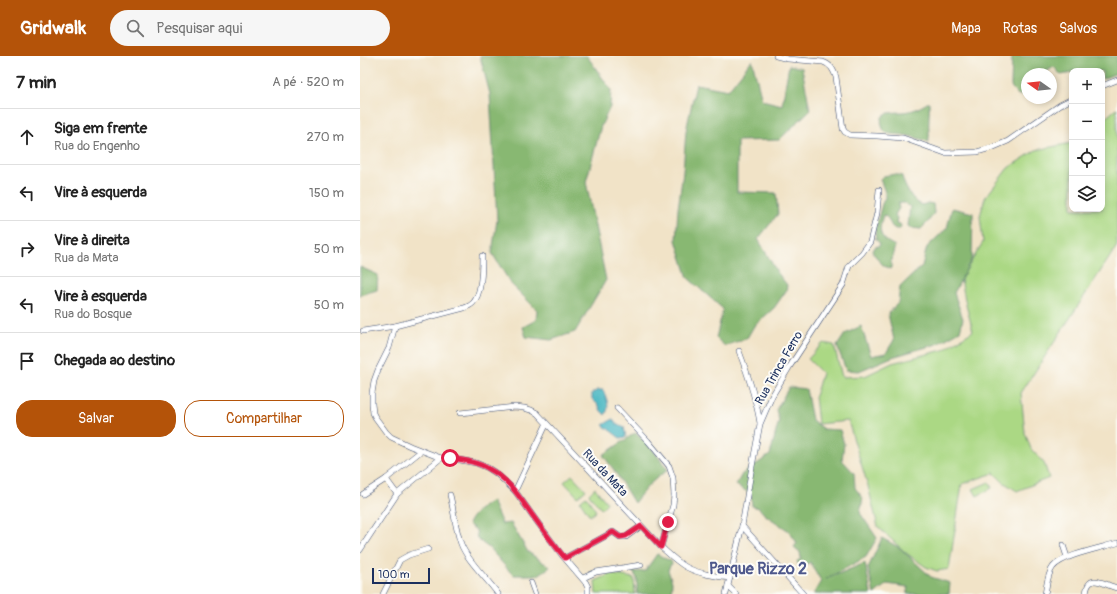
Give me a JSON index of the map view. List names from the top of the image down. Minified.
{"streets":{"street":["Rua Trinca Ferro","Rua da Mata"]},"crossings":[["Rua Trinca Ferro","Rua da Mata"]],"districts":["Parque Rizzo 2"],"scale_bar":"100 m","north":"left","page":{"header":"Gridwalk","search":"Pesquisar aqui","nav":["Mapa","Rotas","Salvos"],"heading":["7 min","A pé · 520 m"],"map_buttons":["+","−"],"list":[["Siga em frente","Rua do Engenho","270 m"],["Vire à esquerda","150 m"],["Vire à direita","Rua da Mata","50 m"],["Vire à esquerda","Rua do Bosque","50 m"],"Chegada ao destino"],"buttons":["Salvar","Compartilhar"],"scale":"100 m"}}
